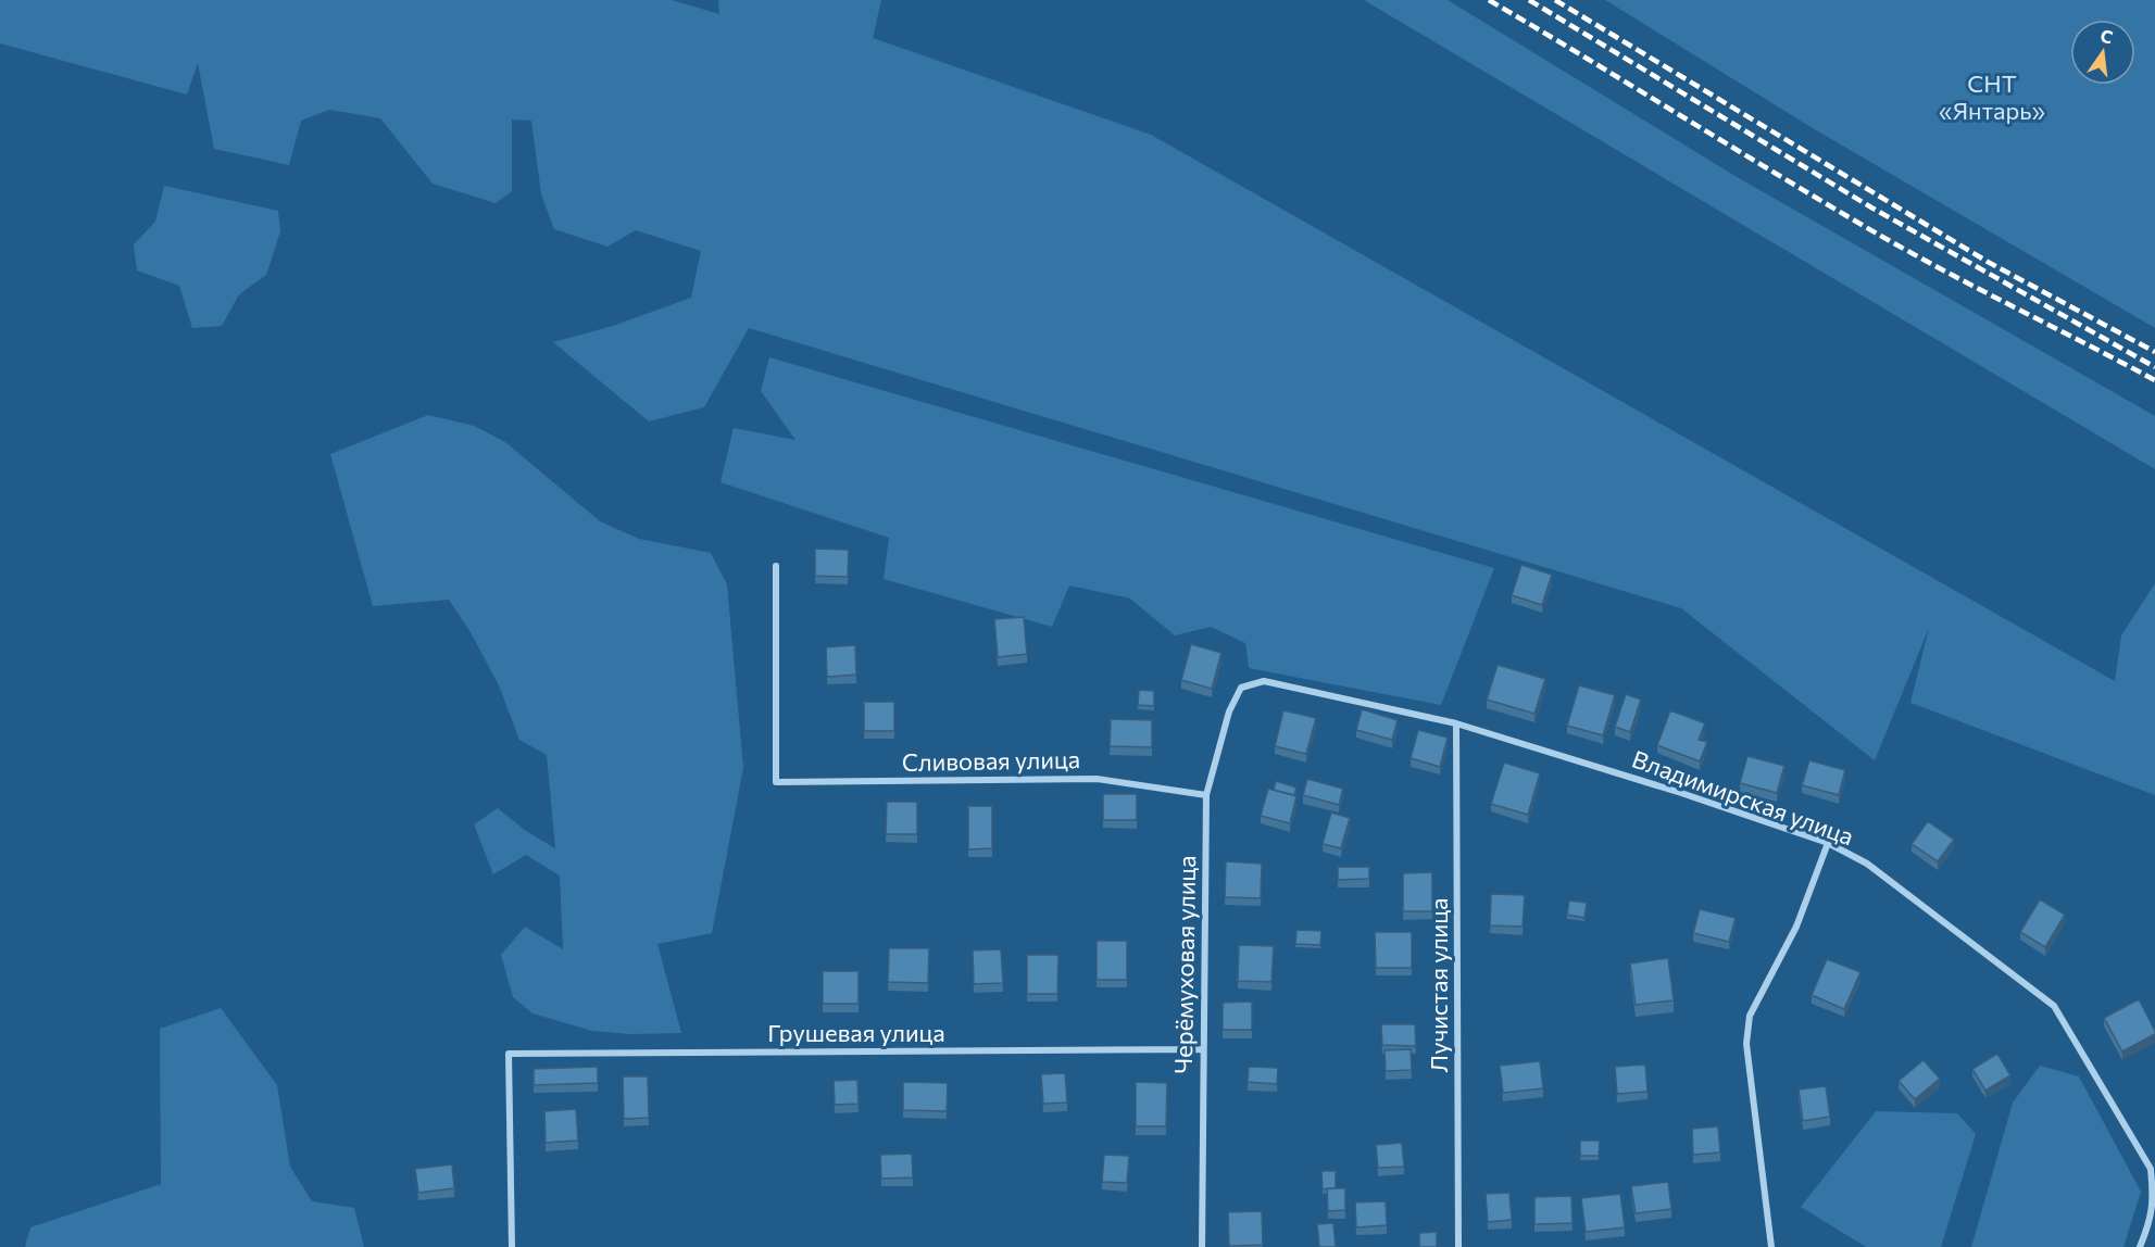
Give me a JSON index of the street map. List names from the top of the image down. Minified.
{"streets":{"street":["Сливовая улица","Владимирская улица","Черёмуховая улица","Лучистая улица","Грушевая улица"]},"crossings":[["Сливовая улица","Черёмуховая улица"],["Владимирская улица","Черёмуховая улица"],["Владимирская улица","Лучистая улица"],["Черёмуховая улица","Грушевая улица"]],"parks":["СНТ «Янтарь»"],"north":"top"}
